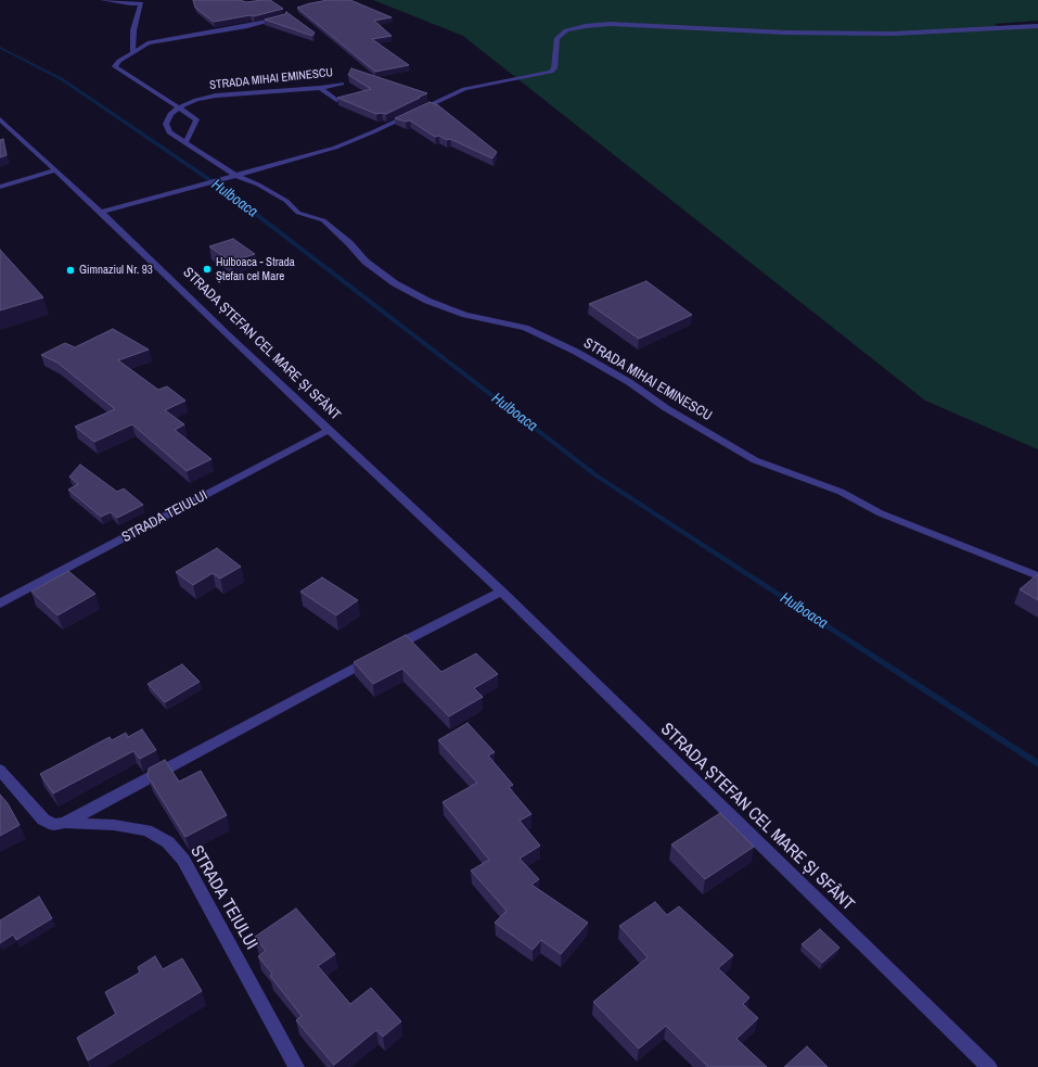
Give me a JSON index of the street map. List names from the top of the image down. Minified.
{"streets":{"street":["STRADA MIHAI EMINESCU","STRADA ȘTEFAN CEL MARE ȘI SFÂNT","STRADA TEIULUI"]},"crossings":[["STRADA ȘTEFAN CEL MARE ȘI SFÂNT","STRADA TEIULUI"]],"water":["Hulboaca"],"places":["Hulboaca - Strada Ștefan cel Mare","Gimnaziul Nr. 93"]}
